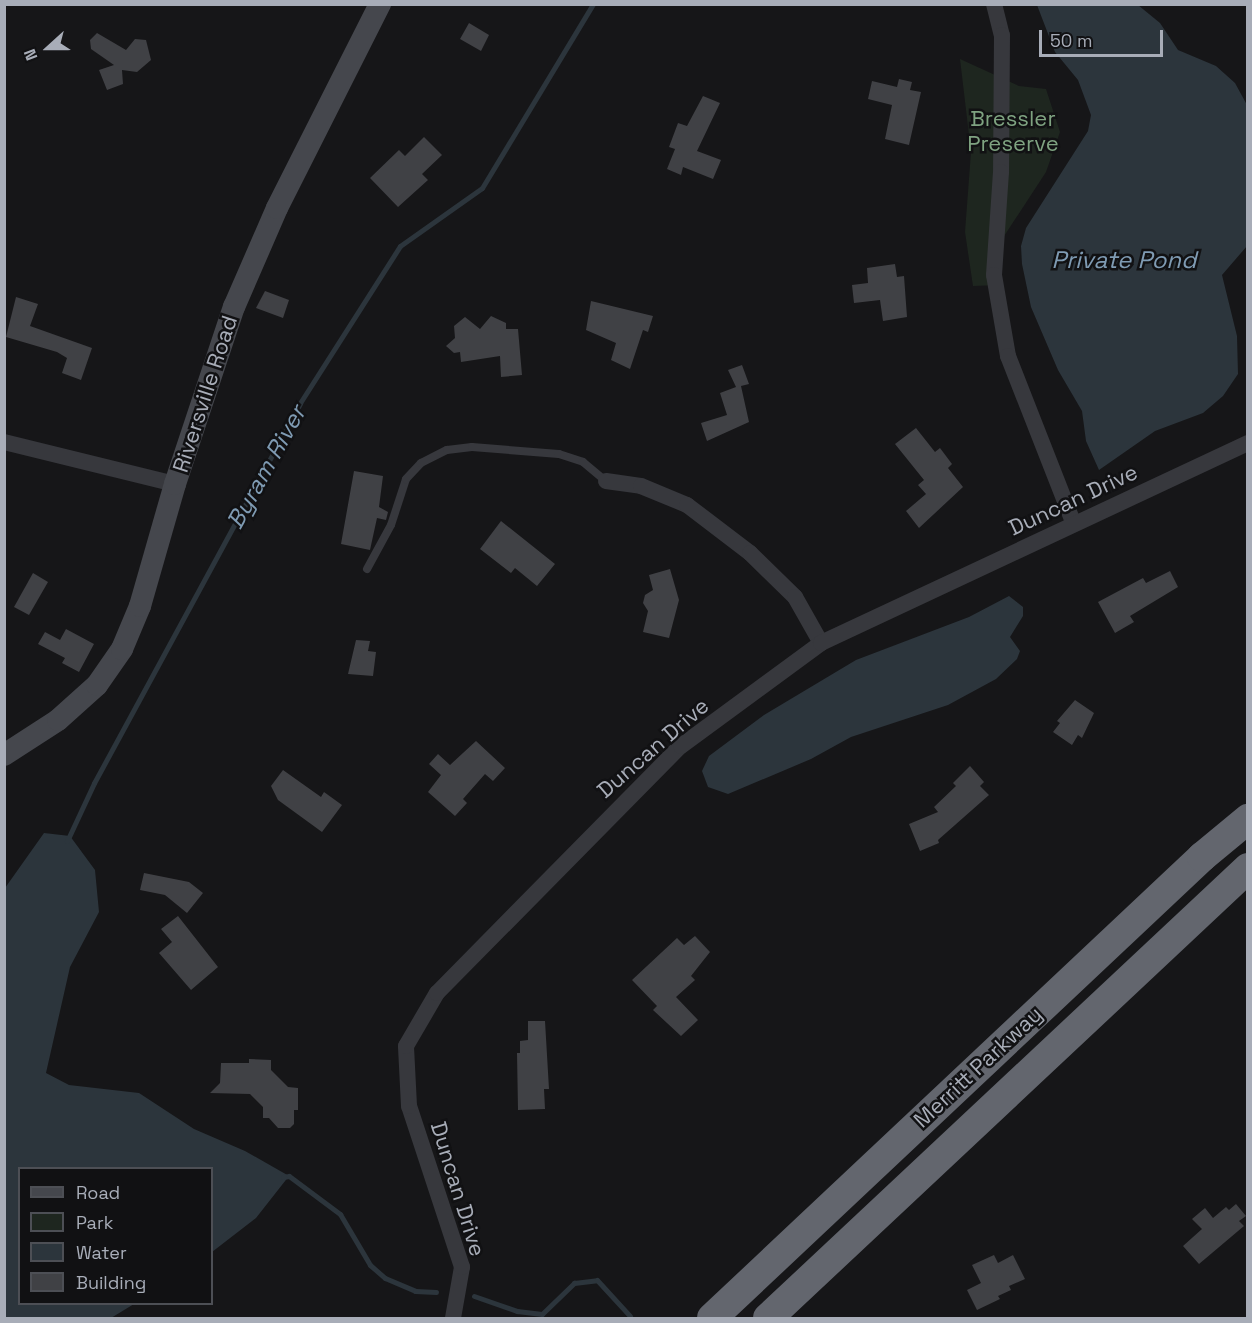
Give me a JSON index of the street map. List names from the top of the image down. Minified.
{"streets":{"highway":["Merritt Parkway"],"street":["Riversville Road","Duncan Drive"]},"water":["Private Pond","Byram River"],"parks":["Bressler Preserve"],"legend":["Road","Park","Water","Building"],"scale_bar":"50 m","north":"left"}
